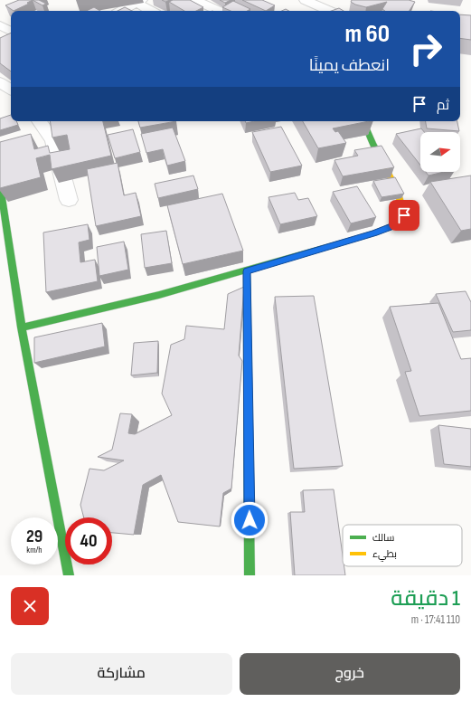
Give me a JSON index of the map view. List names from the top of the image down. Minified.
{"legend":["سالك","بطيء"],"north":"right","page":{"turn":["60 m","انعطف يمينًا"],"then":"ثم","speed":"29 km/h","limit":"40","heading":["1 دقيقة","110 m · 17:41"],"buttons":["خروج","مشاركة"]}}
